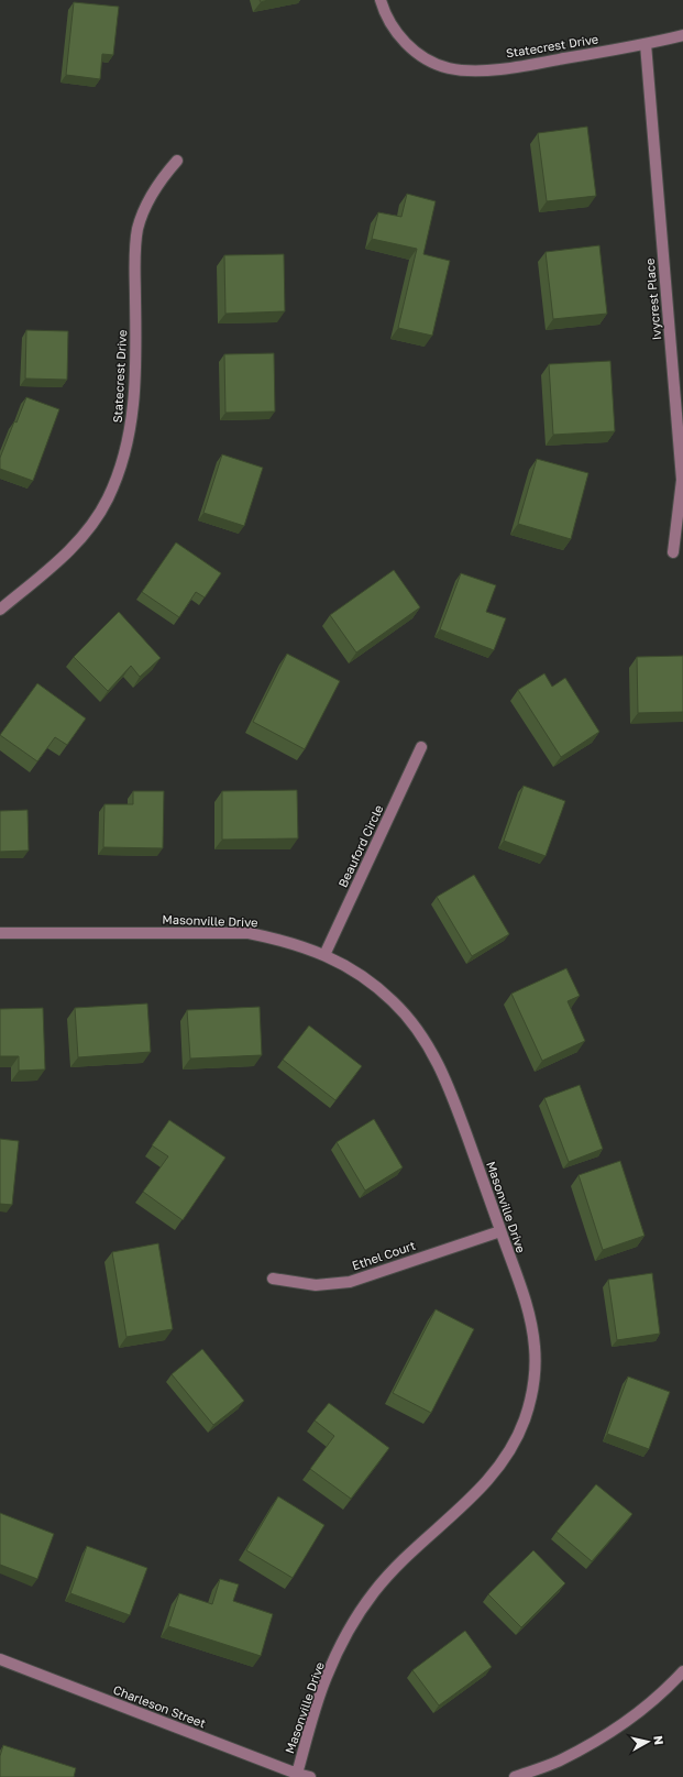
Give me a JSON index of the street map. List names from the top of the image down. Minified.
{"streets":{"street":["Statecrest Drive","Ivycrest Place","Beauford Circle","Masonville Drive","Ethel Court","Charleson Street"]},"crossings":[["Statecrest Drive","Ivycrest Place"],["Beauford Circle","Masonville Drive"],["Masonville Drive","Ethel Court"],["Masonville Drive","Charleson Street"]],"north":"right"}
